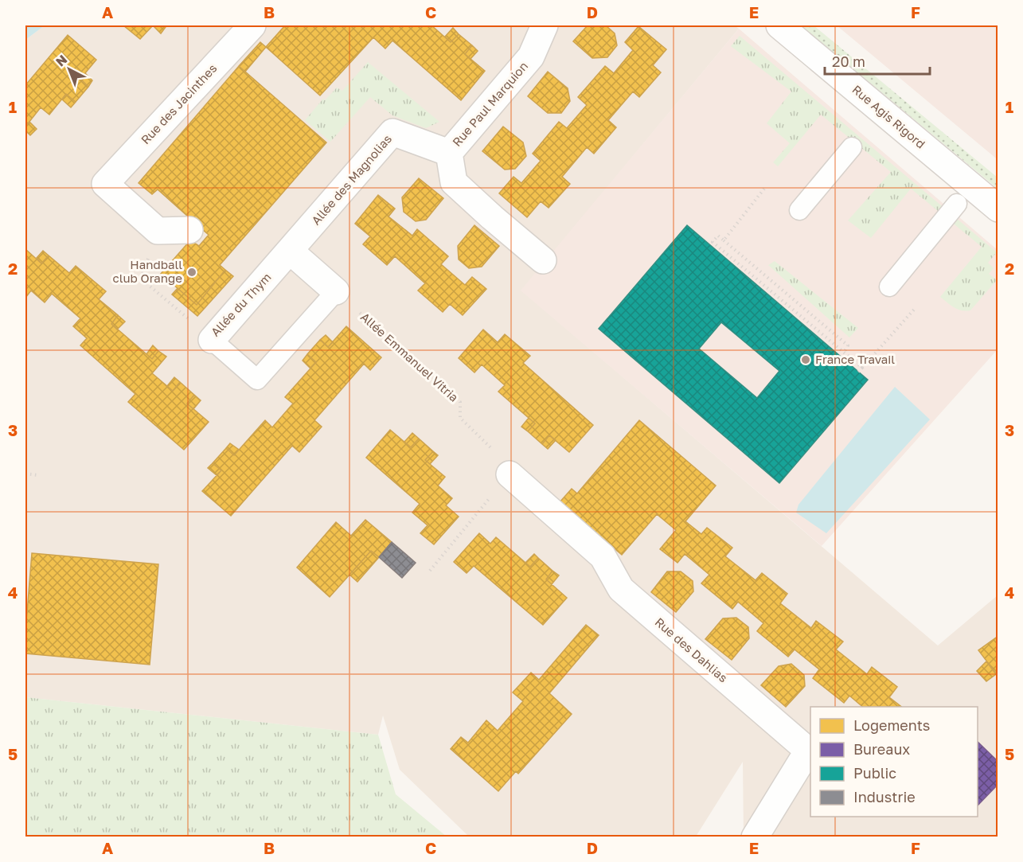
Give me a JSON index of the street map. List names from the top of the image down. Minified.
{"streets":{"street":["Rue des Jacinthes","Rue Paul Marquion","Rue Agis Rigord","Allée des Magnolias","Allée du Thym","Rue des Dahlias"],"path":["Allée Emmanuel Vitria"]},"crossings":[["Rue des Jacinthes","Allée du Thym"],["Rue Paul Marquion","Allée des Magnolias"],["Allée des Magnolias","Allée du Thym"],["Allée Emmanuel Vitria","Rue des Dahlias"]],"places":["Handball club Orange","France Travail"],"legend":["Logements","Bureaux","Public","Industrie"],"scale_bar":"20 m","north":"top left","grid":{"columns":["A","B","C","D","E","F"],"rows":["1","2","3","4","5"]}}
